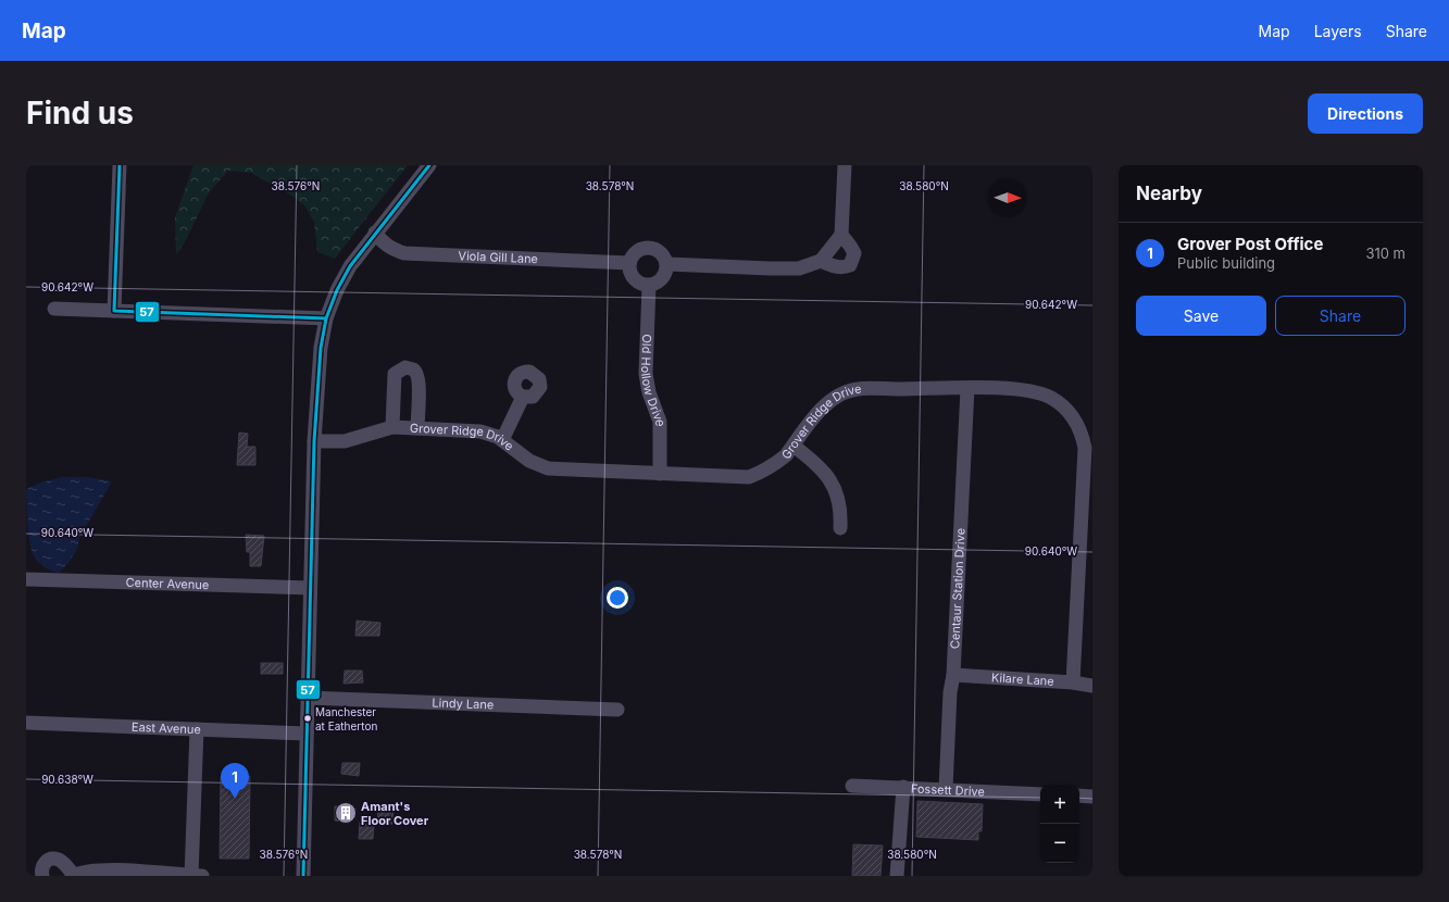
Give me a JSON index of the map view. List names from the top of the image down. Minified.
{"streets":{"street":["Viola Gill Lane","Old Hollow Drive","Grover Ridge Drive","Center Avenue","Centaur Station Drive","Kilare Lane","Lindy Lane","East Avenue","Fossett Drive"]},"crossings":[["Viola Gill Lane","Old Hollow Drive"],["Old Hollow Drive","Grover Ridge Drive"],["Grover Ridge Drive","Centaur Station Drive"],["Grover Ridge Drive","Kilare Lane"],["Centaur Station Drive","Kilare Lane"],["Centaur Station Drive","Fossett Drive"]],"places":{"other":["Manchester at Eatherton"],"building":["Amant's Floor Cover"]},"lines":["transit line 57"],"north":"right","page":{"header":"Map","nav":["Map","Layers","Share"],"buttons":["Directions",["Save","Share"]],"title":"Find us","heading":"Nearby","list":[{"mark":"1","name":"Grover Post Office","note":"Public building","value":"310 m"}],"pins":"1","map_buttons":["+","−"]},"coordinates":["38.576°N","38.578°N","38.580°N","90.642°W","90.640°W","90.638°W"]}
